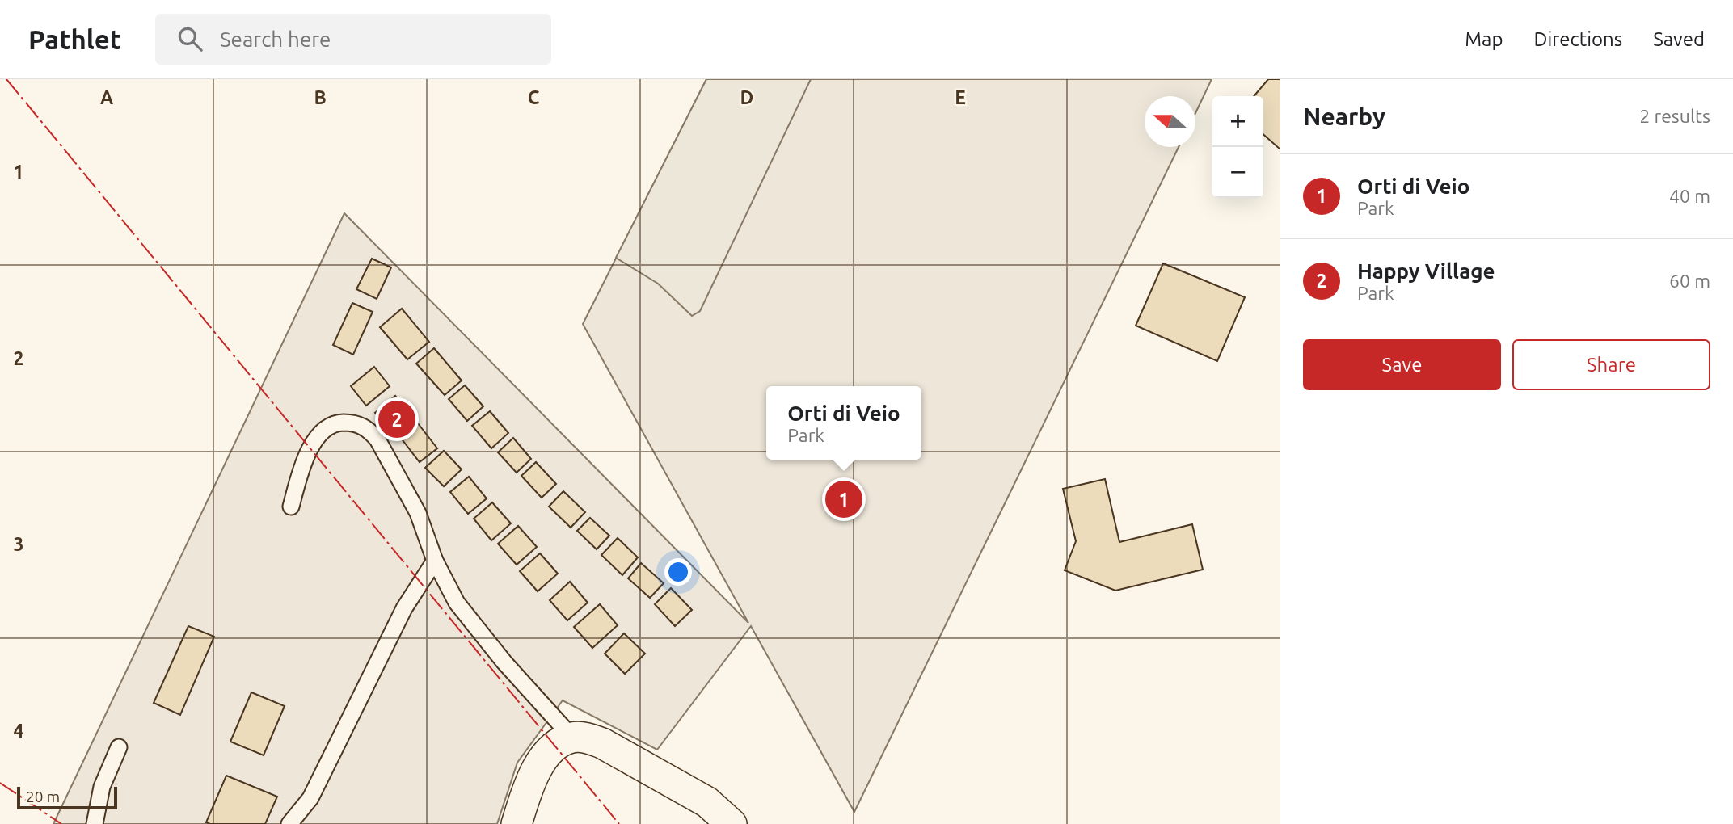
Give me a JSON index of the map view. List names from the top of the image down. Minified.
{"scale_bar":"20 m","north":"left","page":{"header":"Pathlet","search":"Search here","nav":["Map","Directions","Saved"],"heading":["Nearby","2 results"],"map_buttons":["+","−"],"list":[{"mark":"1","name":"Orti di Veio","note":"Park","value":"40 m"},{"mark":"2","name":"Happy Village","note":"Park","value":"60 m"}],"buttons":["Save","Share"],"popup":["Orti di Veio","Park"],"pins":["2","1"],"scale":"20 m"},"grid":{"columns":["A","B","C","D","E"],"rows":["1","2","3","4"]}}
